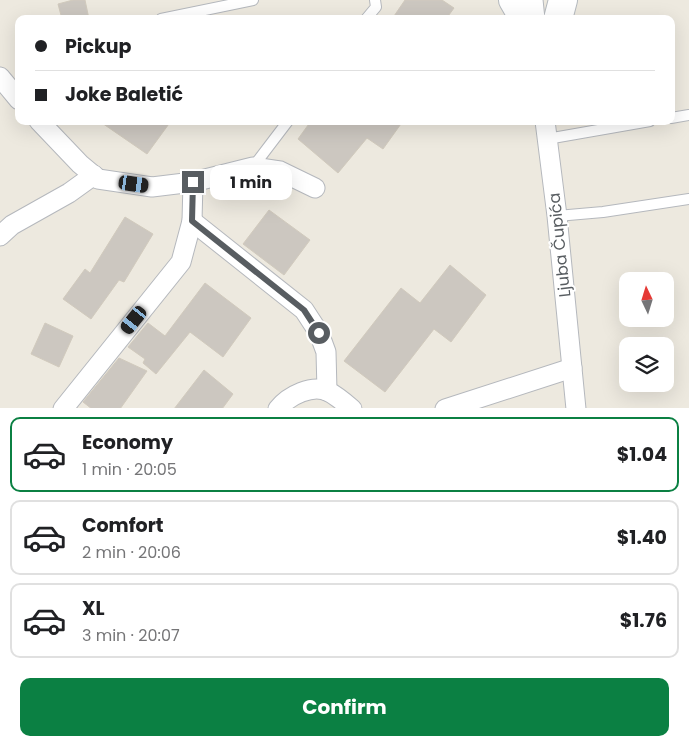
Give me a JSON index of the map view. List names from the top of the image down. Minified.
{"streets":{"street":["Ljuba Čupića"]},"north":"top","page":{"banner":["Pickup","Joke Baletić"],"bubble":"1 min","list":[{"name":"Economy","note":"1 min · 20:05","value":"$1.04"},{"name":"Comfort","note":"2 min · 20:06","value":"$1.40"},{"name":"XL","note":"3 min · 20:07","value":"$1.76"}],"buttons":"Confirm"}}
